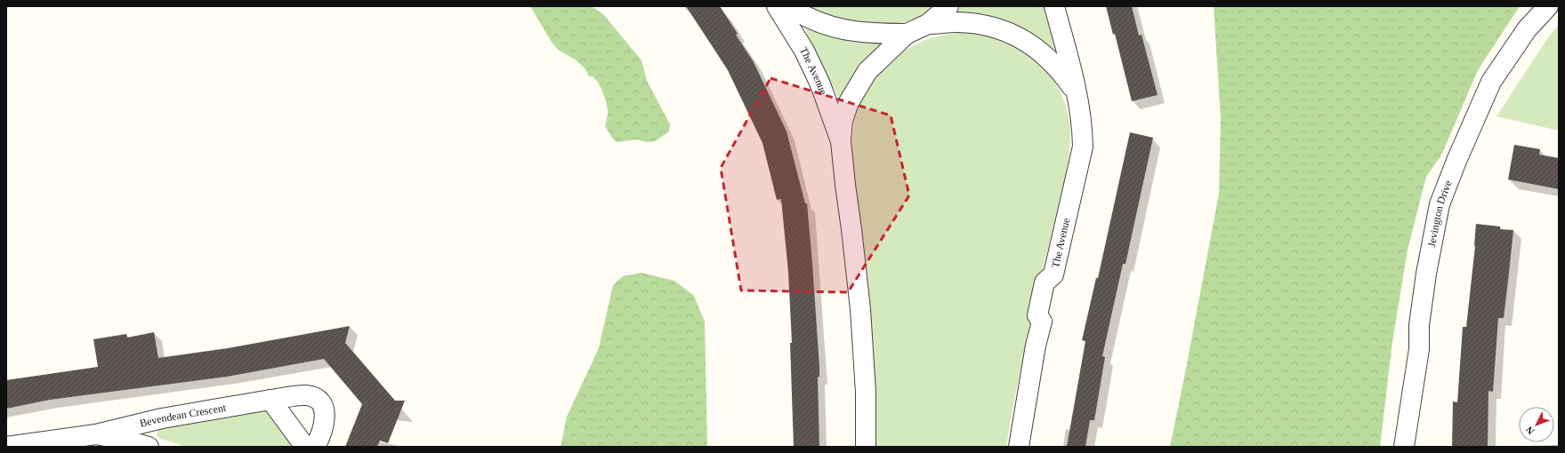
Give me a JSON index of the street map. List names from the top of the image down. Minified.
{"streets":{"street":["The Avenue","Jevington Drive","Bevendean Crescent"]},"north":"bottom left"}
